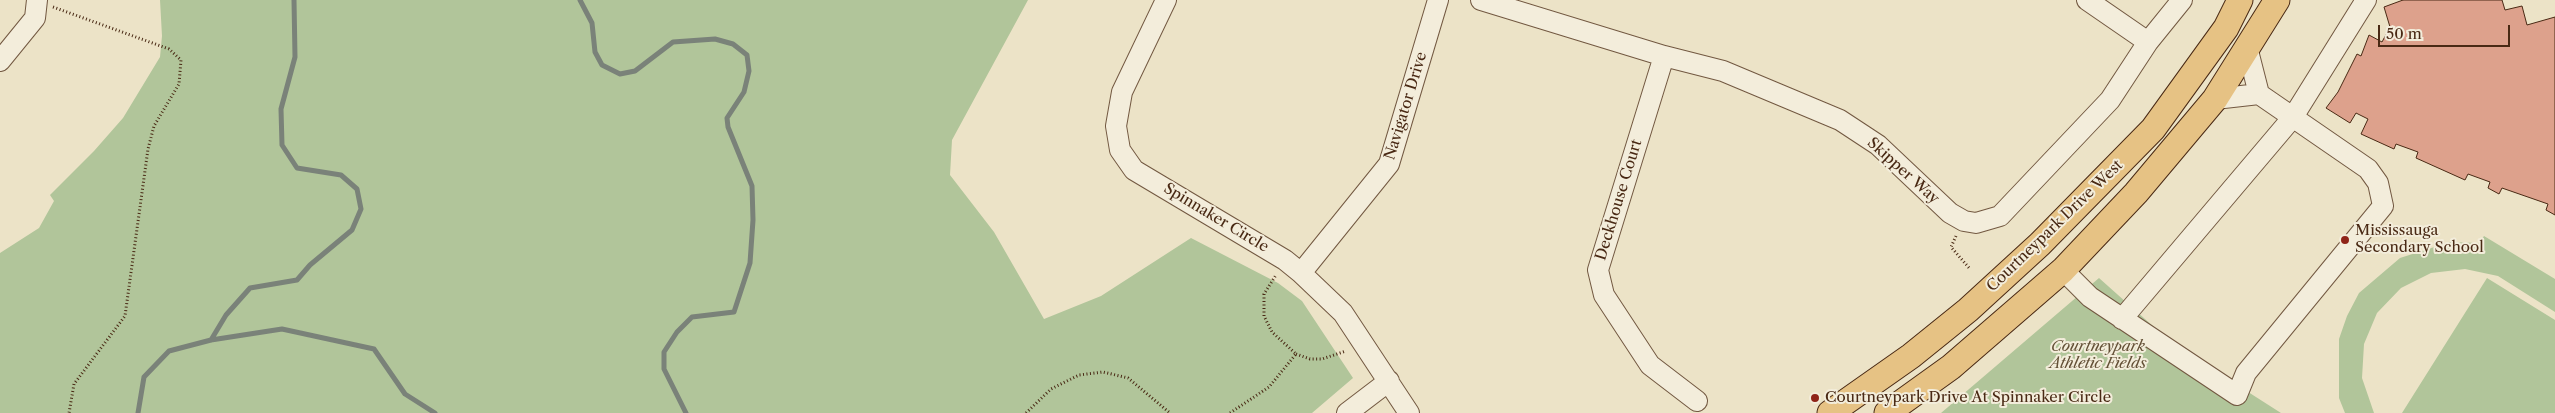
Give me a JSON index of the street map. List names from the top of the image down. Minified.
{"streets":{"main road":["Courtneypark Drive West"],"street":["Navigator Drive","Skipper Way","Deckhouse Court","Spinnaker Circle"]},"crossings":[["Navigator Drive","Spinnaker Circle"],["Skipper Way","Deckhouse Court"]],"parks":["Courtneypark Athletic Fields"],"places":["Mississauga Secondary School","Courtneypark Drive At Spinnaker Circle"],"scale_bar":"50 m"}
